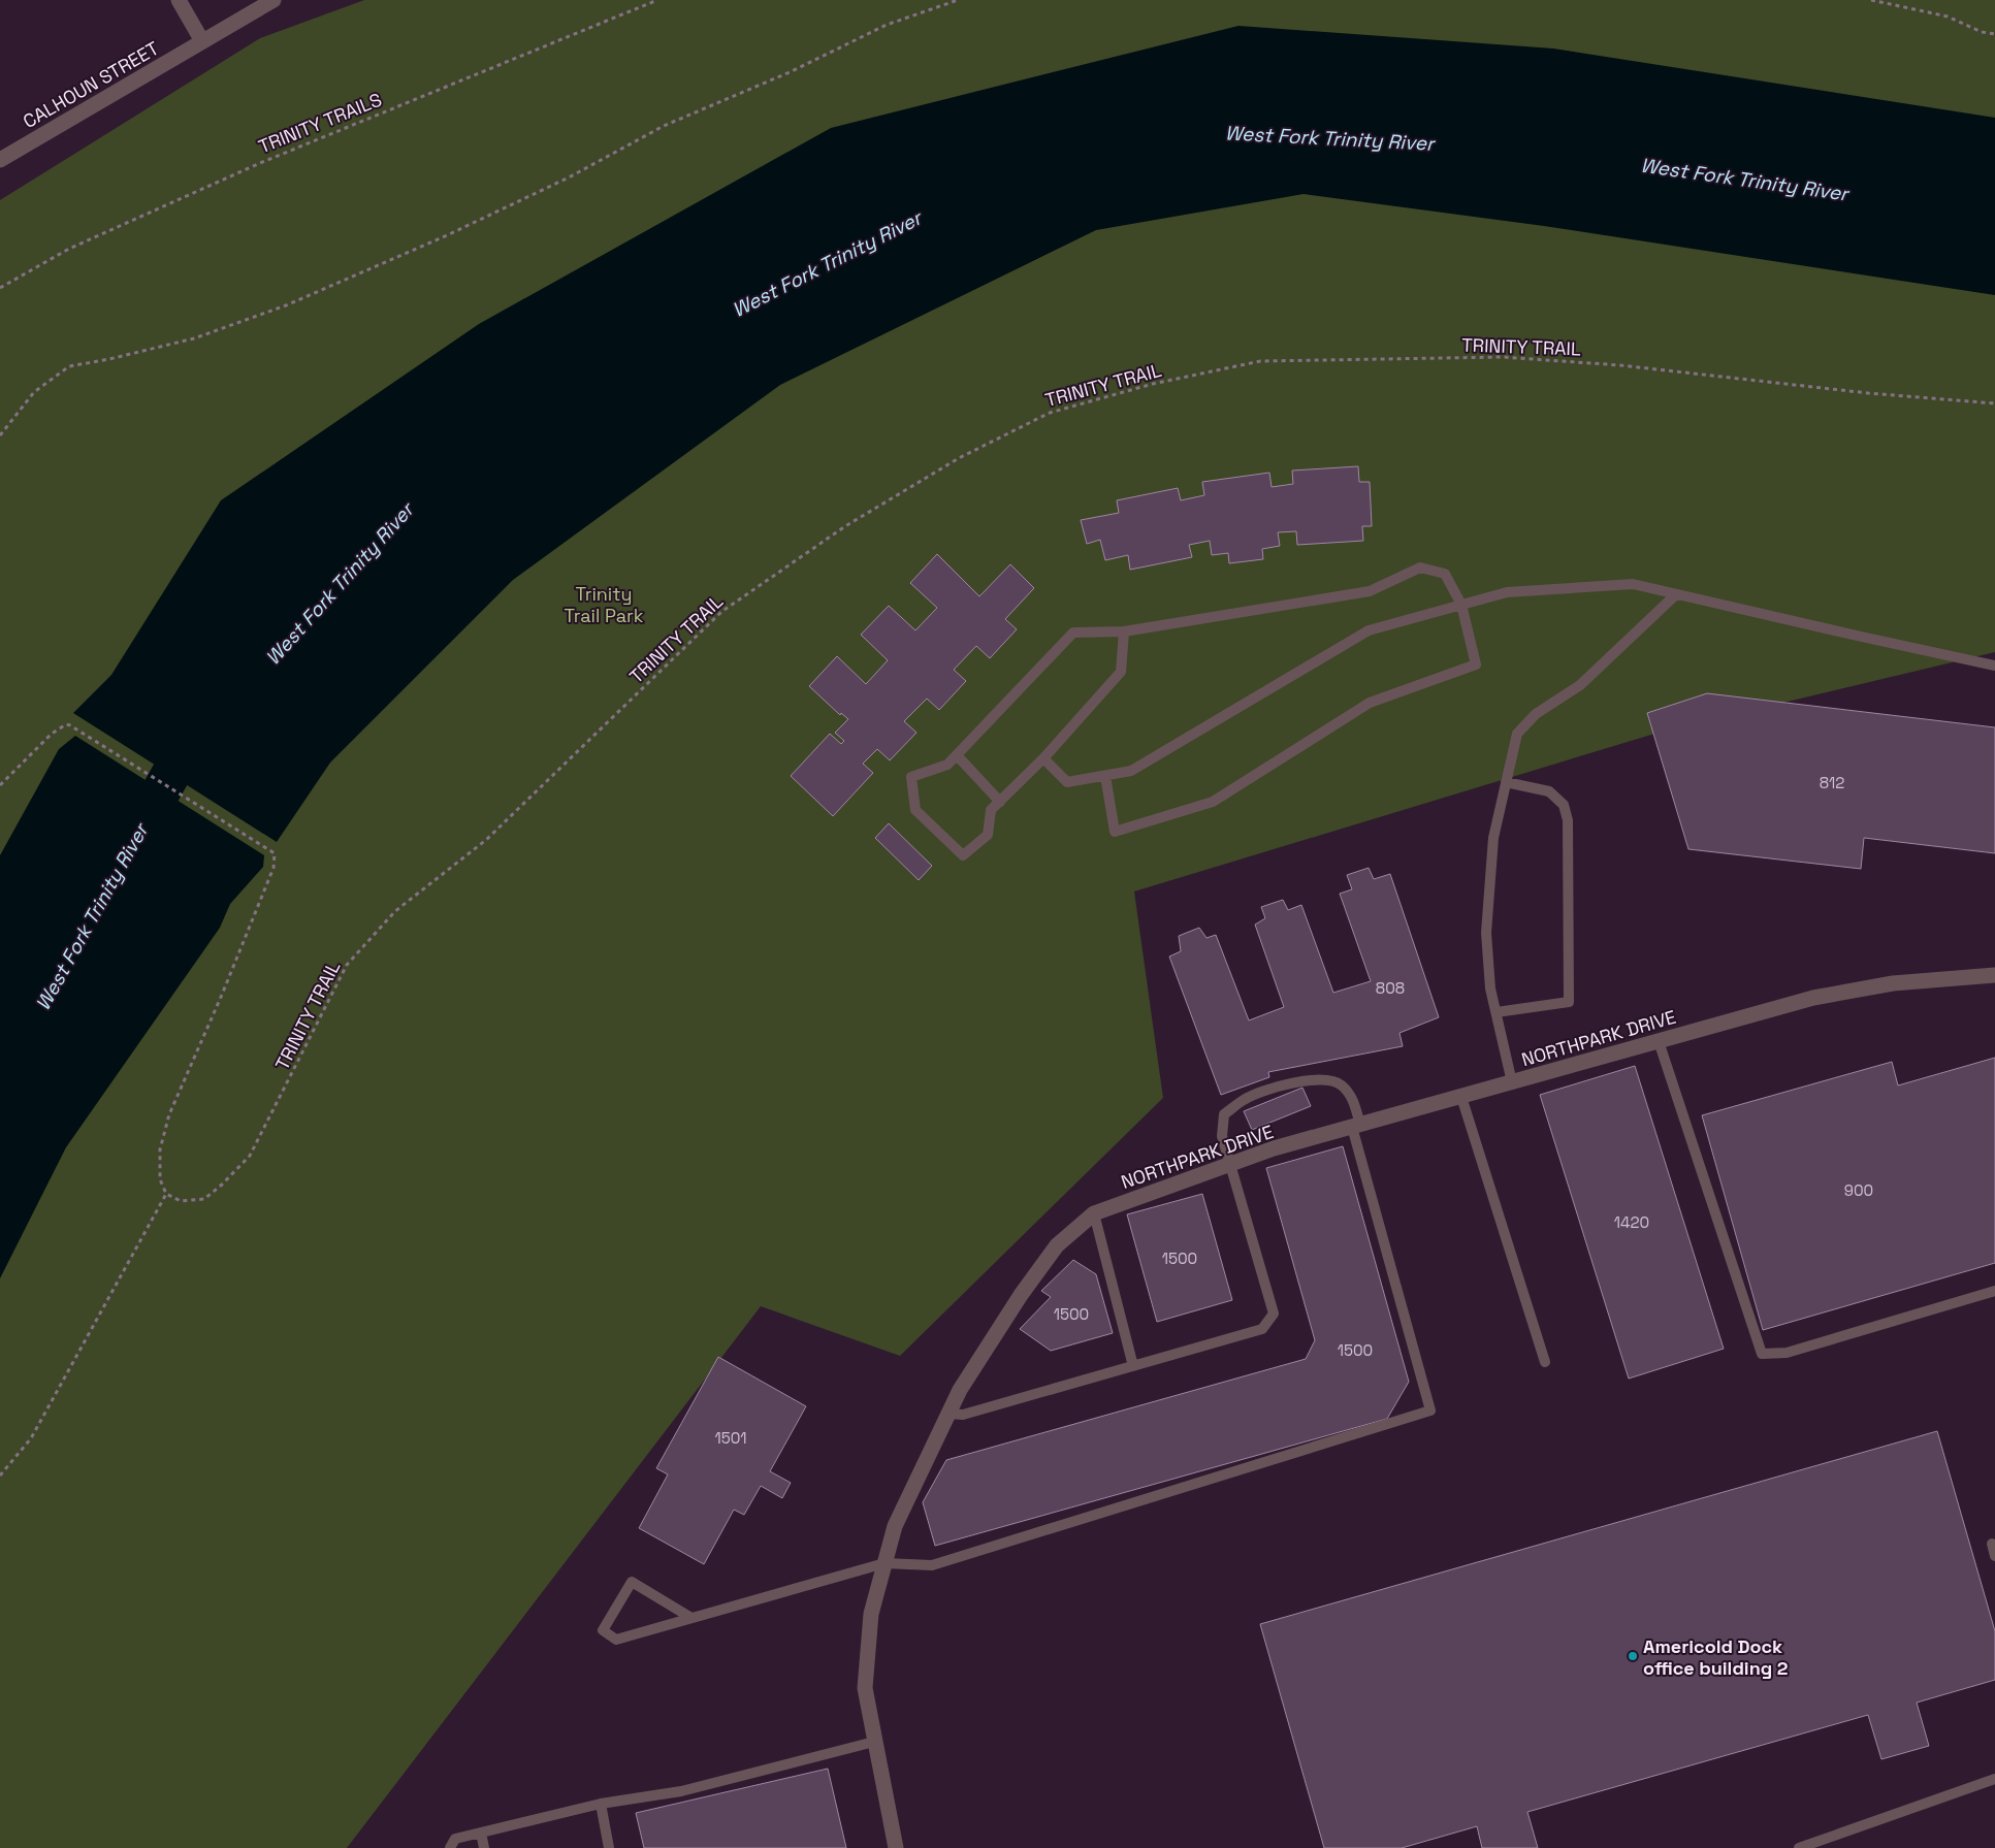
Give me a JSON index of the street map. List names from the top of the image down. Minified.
{"streets":{"street":["CALHOUN STREET","NORTHPARK DRIVE"],"path":["TRINITY TRAILS","TRINITY TRAIL"]},"water":["West Fork Trinity River"],"parks":["Trinity Trail Park"],"places":["Americold Dock office building 2"],"house_numbers":["812","808","900","1420","1500","1500","1500","1501"]}
